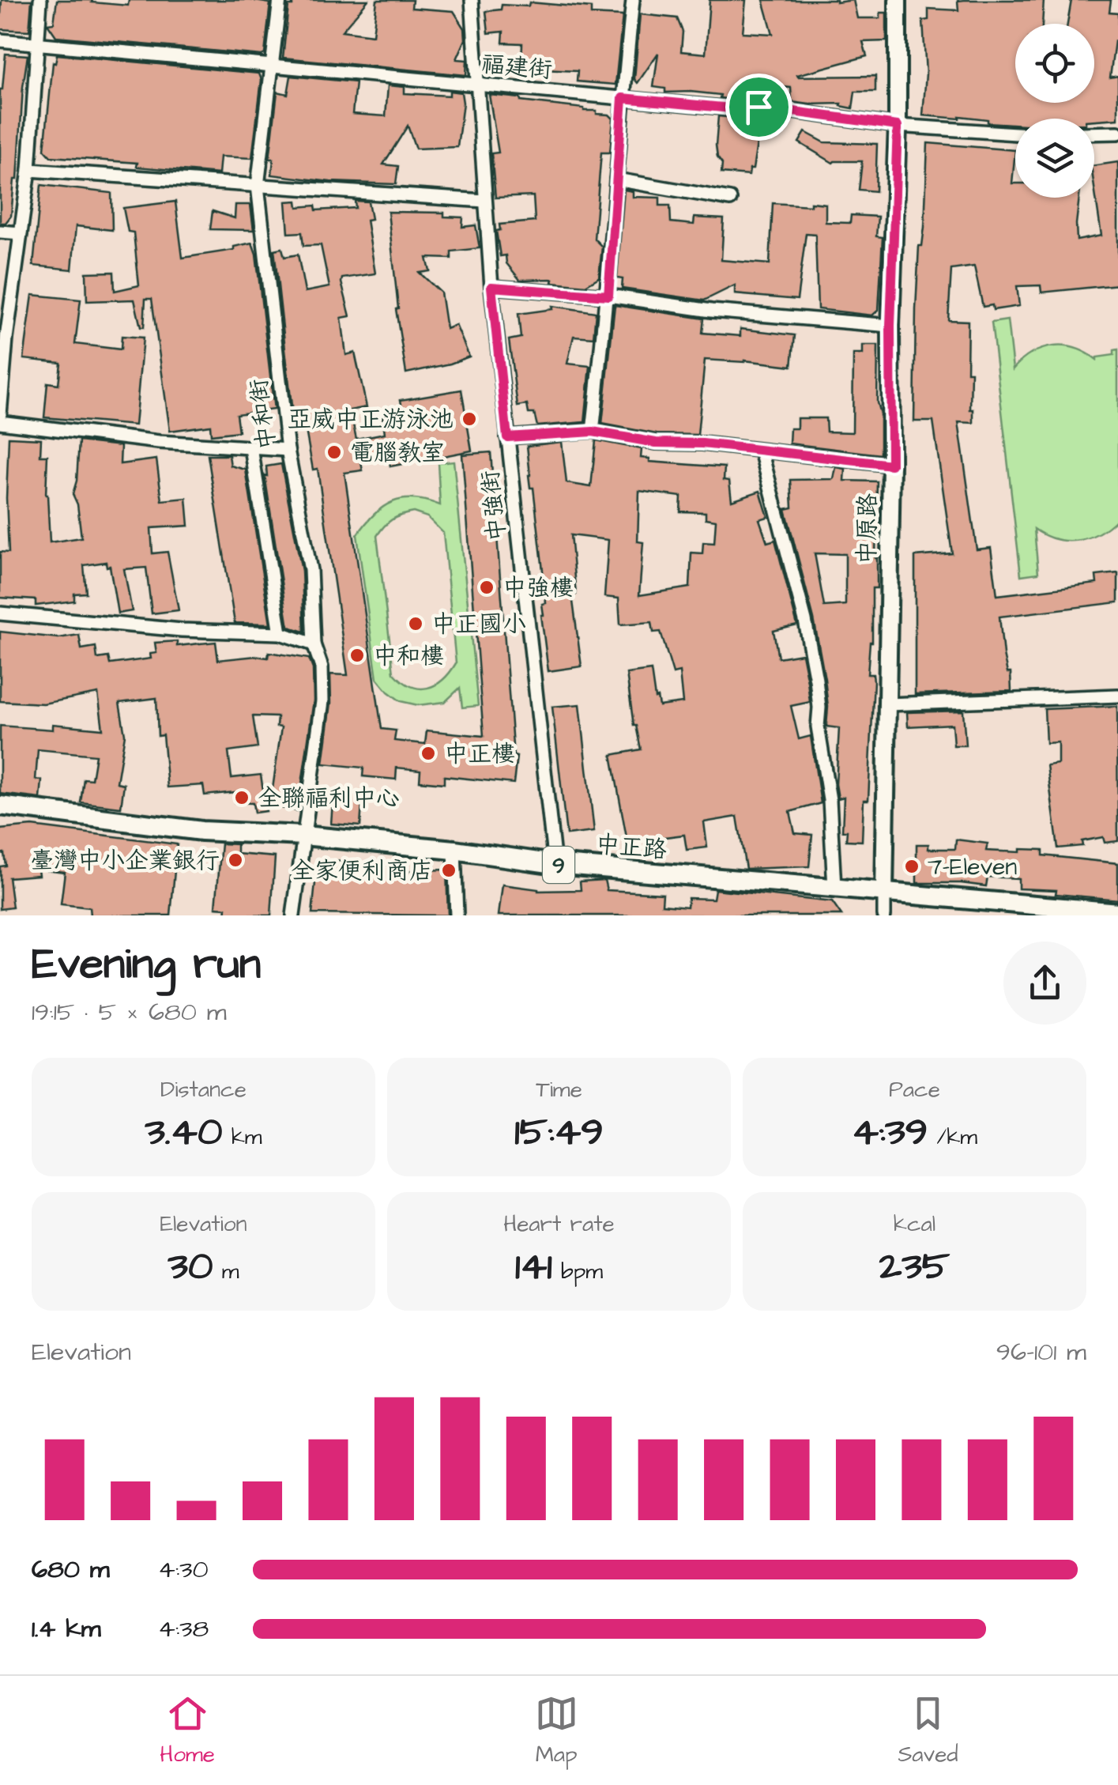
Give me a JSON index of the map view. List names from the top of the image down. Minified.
{"streets":{"main road":["中正路","9"],"street":["福建街","中和街","中強街","中原路"]},"crossings":[["福建街","中和街"],["福建街","中強街"],["福建街","中原路"],["中和街","中正路"],["中強街","中正路"],["中原路","中正路"]],"places":["亞威中正游泳池","電腦教室","中強樓","中正國小","中和樓","中正樓","全聯福利中心","臺灣中小企業銀行","7-Eleven","全家便利商店"],"page":{"heading":["Evening run","19:15 · 5 × 680 m"],"stats":[["Distance","3.40 km"],["Time","15:49"],["Pace","4:39 /km"],["Elevation","30 m"],["Heart rate","141 bpm"],["kcal","235"]],"chart":["Elevation","96–101 m"],"list":[{"name":"680 m","note":"4:30"},{"name":"1.4 km","note":"4:38"}],"tabs":["Home","Map","Saved"]}}
